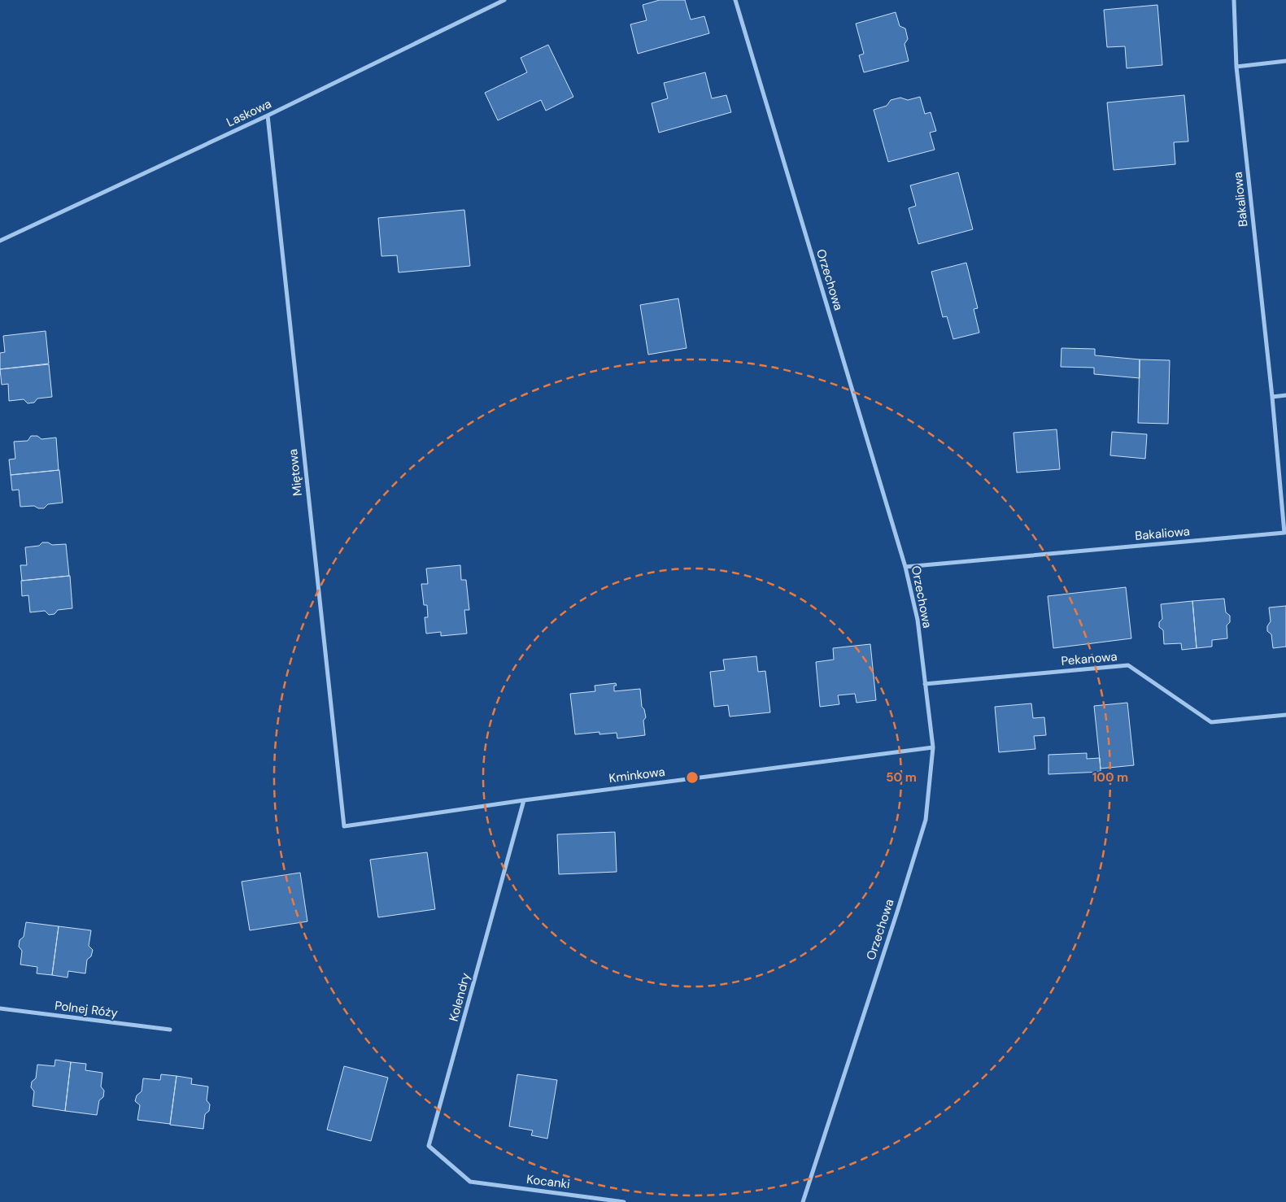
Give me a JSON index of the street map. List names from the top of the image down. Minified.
{"streets":{"street":["Laskowa","Bakaliowa","Orzechowa","Miętowa","Pekanowa","Kminkowa","Kolendry","Polnej Róży","Kocanki"]},"crossings":[["Laskowa","Miętowa"],["Bakaliowa","Orzechowa"],["Orzechowa","Pekanowa"],["Orzechowa","Kminkowa"],["Miętowa","Kminkowa"],["Kminkowa","Kolendry"],["Kolendry","Kocanki"]],"rings":["50 m","100 m"]}
